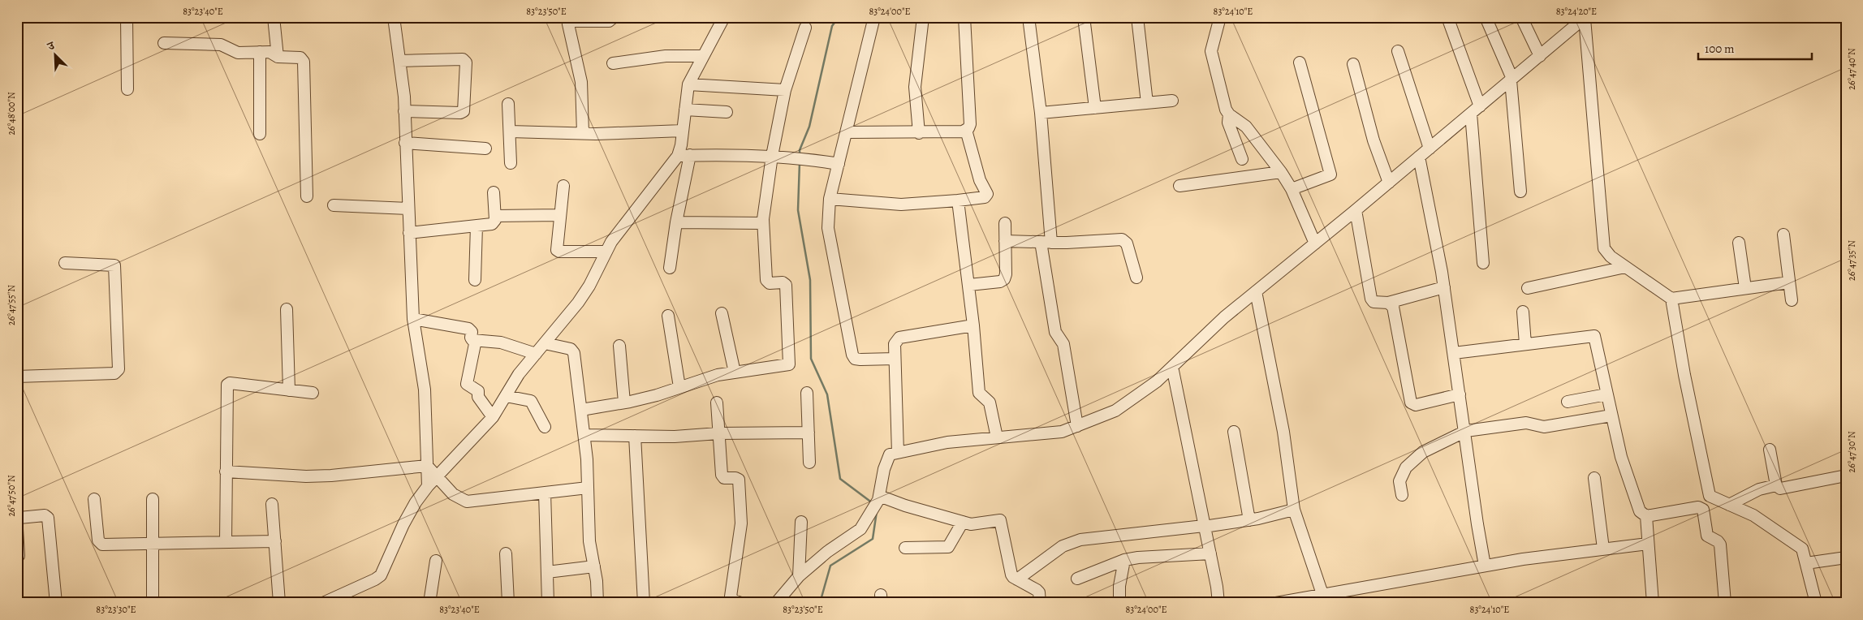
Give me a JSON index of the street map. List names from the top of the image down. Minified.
{"scale_bar":"100 m","north":"top left","coordinates":["83°23'40\"E","83°23'50\"E","83°24'00\"E","83°24'10\"E","83°24'20\"E","26°47'40\"N","26°48'00\"N","26°47'35\"N","26°47'55\"N","26°47'30\"N","26°47'50\"N","83°23'30\"E"]}
